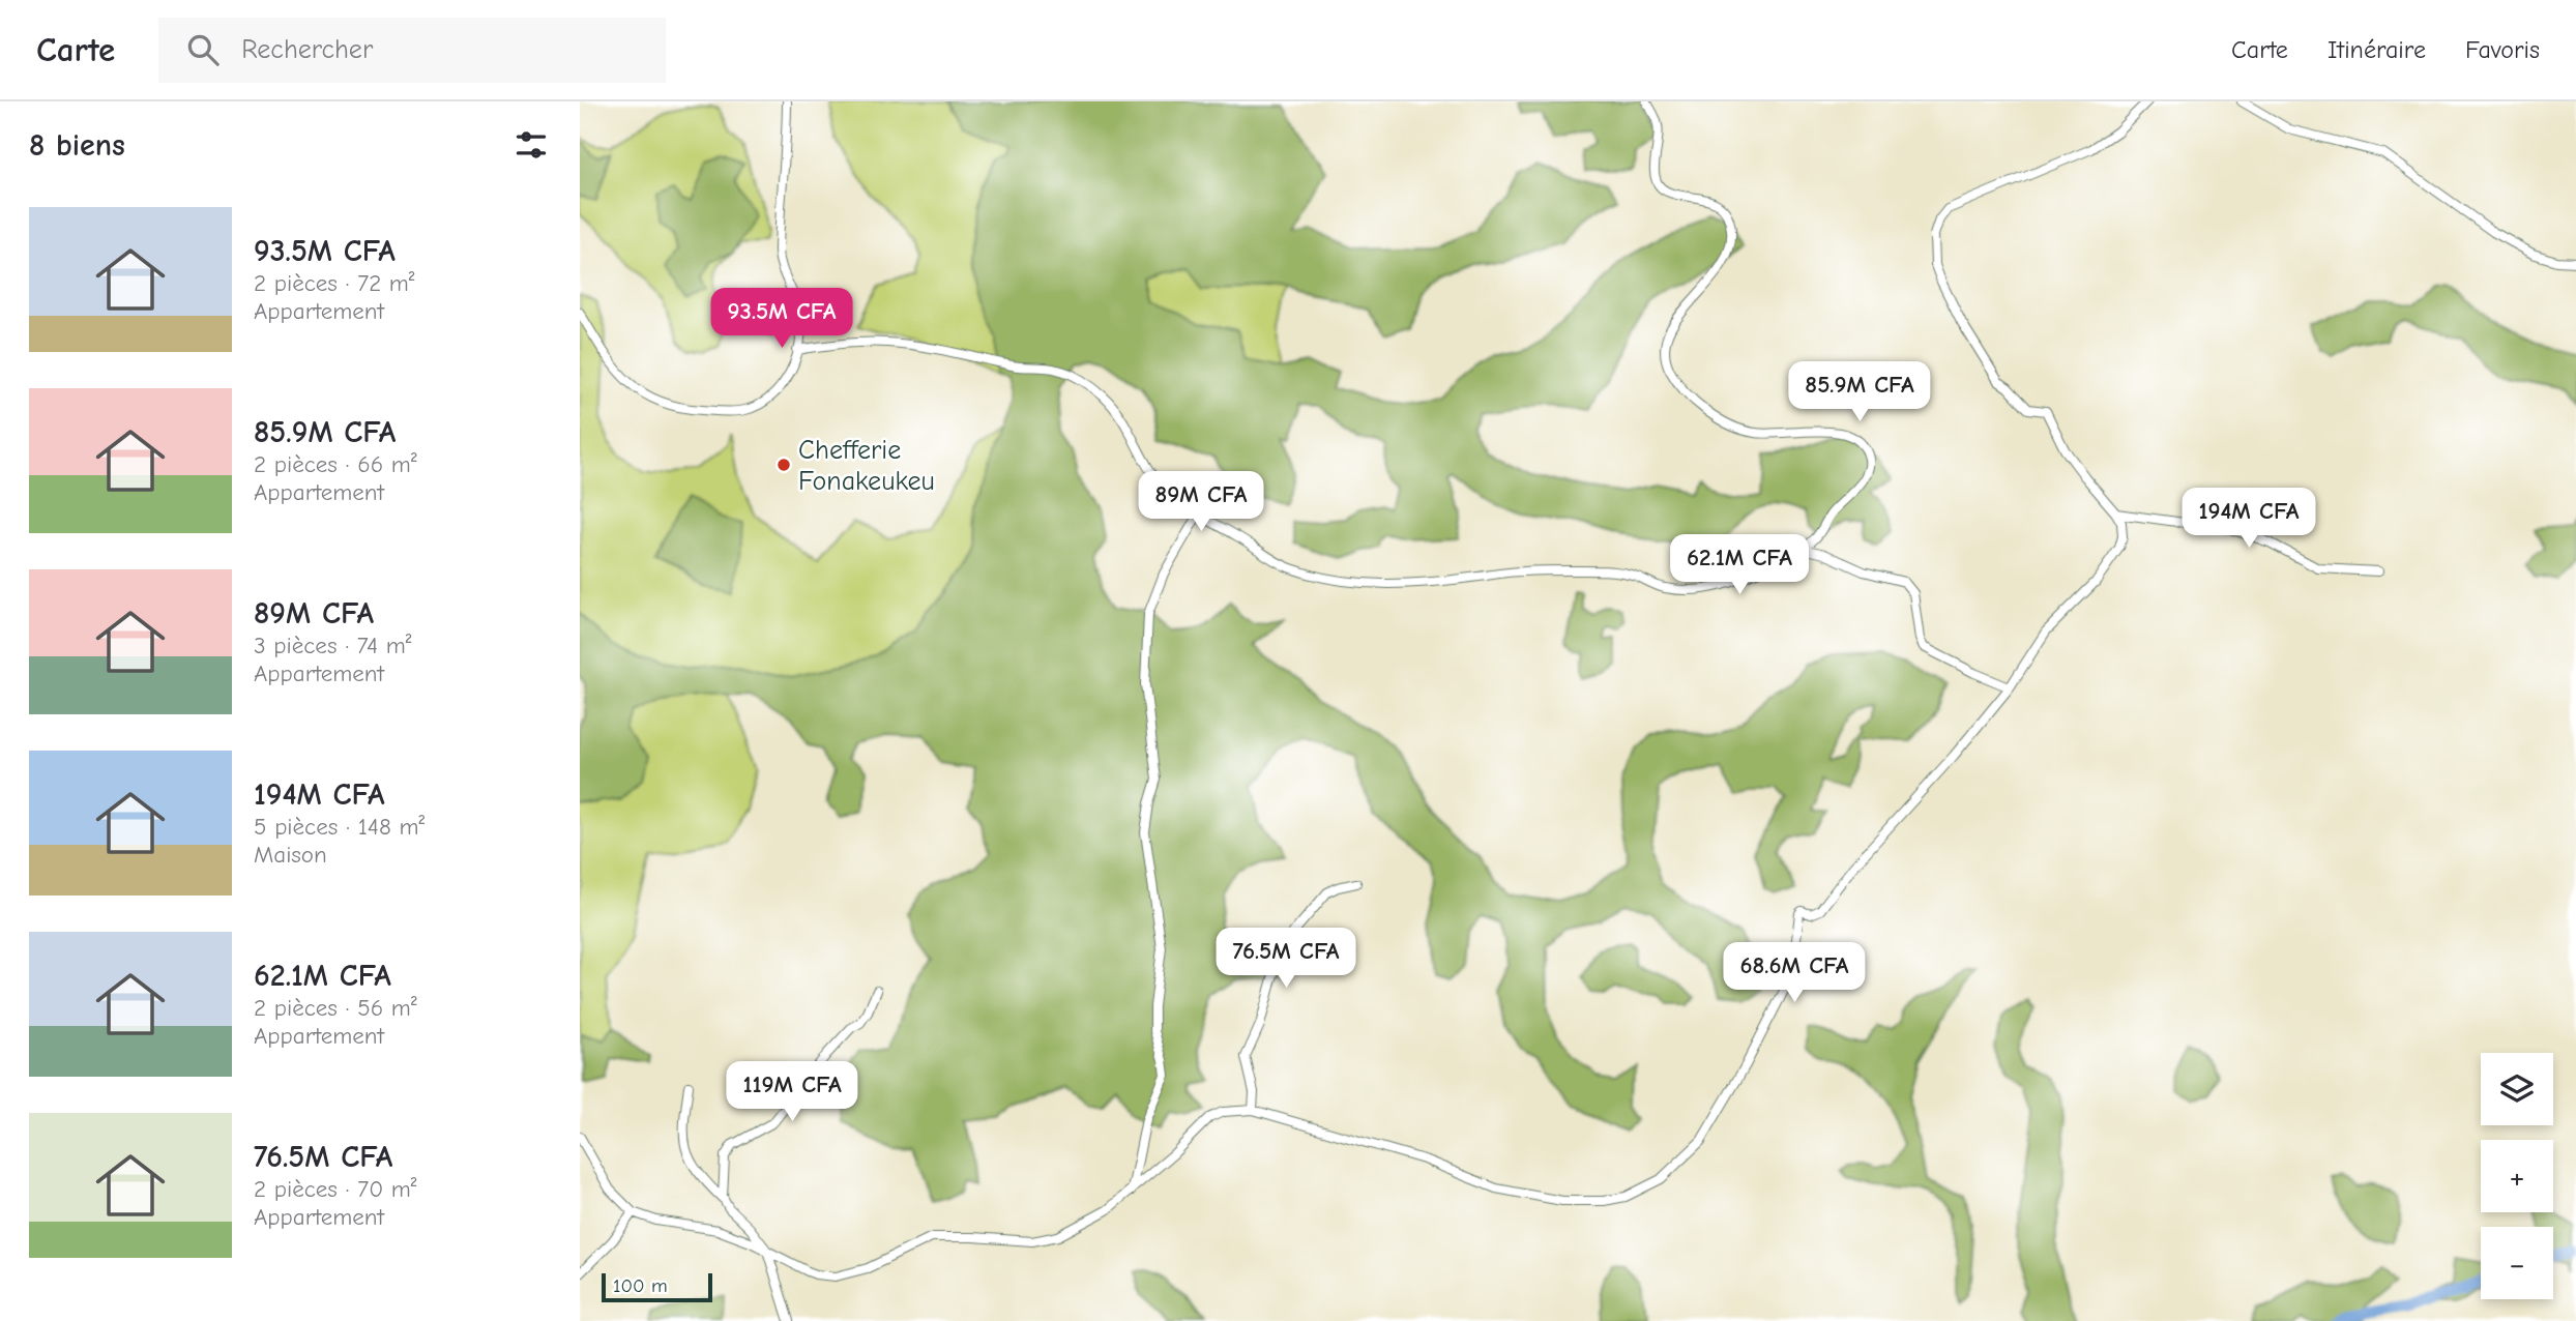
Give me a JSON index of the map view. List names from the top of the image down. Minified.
{"places":["Chefferie Fonakeukeu"],"scale_bar":"100 m","page":{"header":"Carte","search":"Rechercher","nav":["Carte","Itinéraire","Favoris"],"heading":"8 biens","list":[{"name":"93.5M CFA","note":"2 pièces · 72 m² · Appartement"},{"name":"85.9M CFA","note":"2 pièces · 66 m² · Appartement"},{"name":"89M CFA","note":"3 pièces · 74 m² · Appartement"},{"name":"194M CFA","note":"5 pièces · 148 m² · Maison"},{"name":"62.1M CFA","note":"2 pièces · 56 m² · Appartement"},{"name":"76.5M CFA","note":"2 pièces · 70 m² · Appartement"}],"price":["93.5M CFA","85.9M CFA","89M CFA","194M CFA","62.1M CFA","76.5M CFA","68.6M CFA","119M CFA"],"map_buttons":["+","−"],"scale":"100 m"}}
